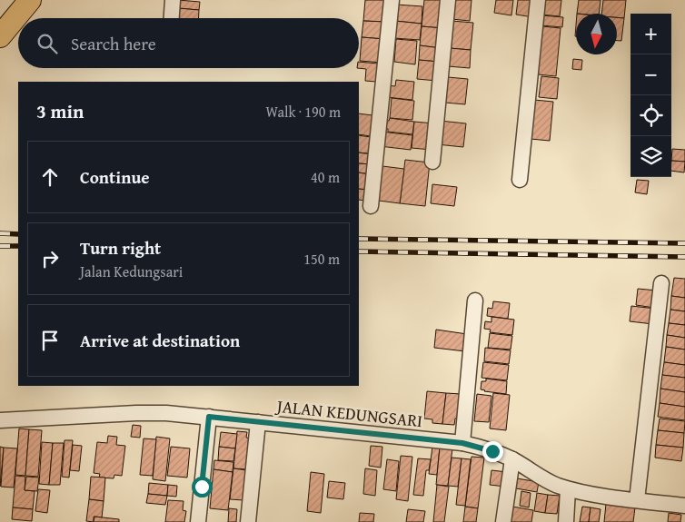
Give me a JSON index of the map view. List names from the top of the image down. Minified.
{"streets":{"street":["JALAN KEDUNGSARI"]},"north":"bottom","page":{"map_buttons":["+","−"],"search":"Search here","heading":["3 min","Walk · 190 m"],"list":[["Continue","40 m"],["Turn right","Jalan Kedungsari","150 m"],"Arrive at destination"]}}
